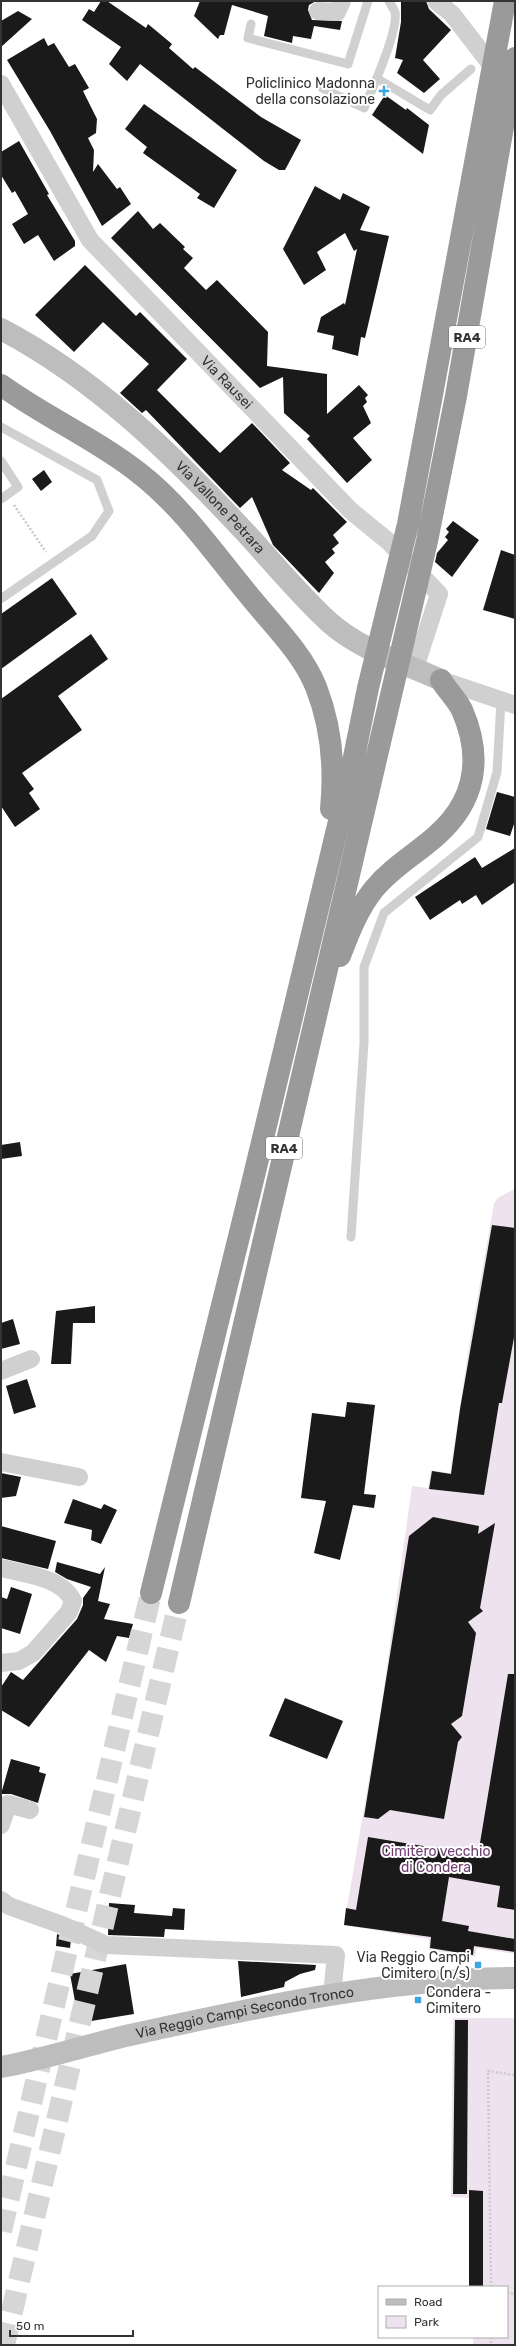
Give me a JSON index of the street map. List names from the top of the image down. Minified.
{"streets":{"highway":["RA4"],"street":["Via Rausei","Via Vallone Petrara","Via Reggio Campi Secondo Tronco"]},"crossings":[["Via Rausei","Via Vallone Petrara"]],"parks":["Cimitero vecchio di Condera"],"places":{"health":["Policlinico Madonna della consolazione"],"transit":["Via Reggio Campi Cimitero (n/s)","Condera - Cimitero"]},"legend":["Road","Park"],"scale_bar":"50 m"}
